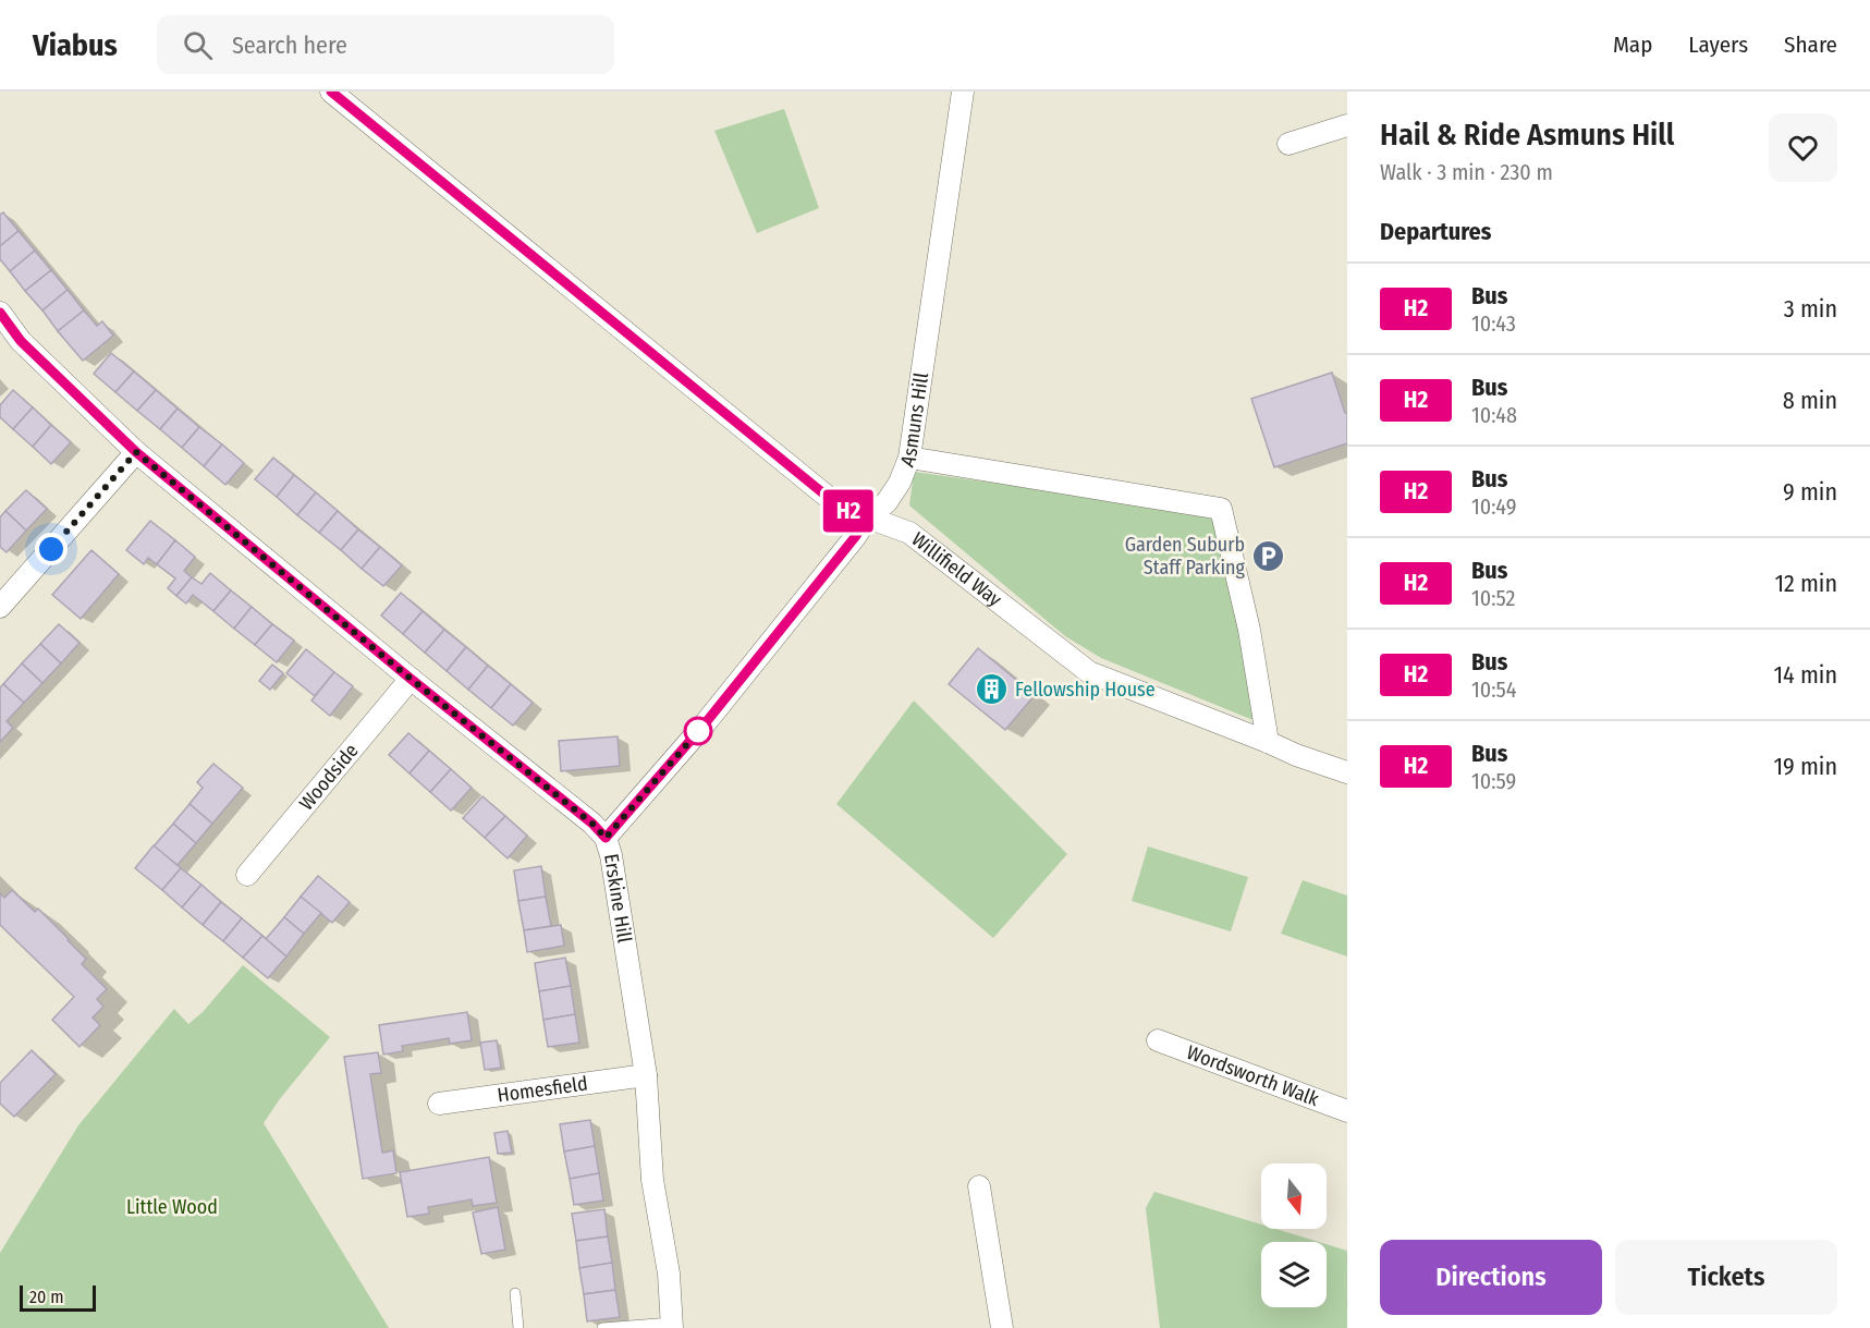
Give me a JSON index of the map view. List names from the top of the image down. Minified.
{"streets":{"street":["Asmuns Hill","Willifield Way","Woodside","Erskine Hill","Wordsworth Walk","Homesfield"]},"crossings":[["Asmuns Hill","Willifield Way"],["Asmuns Hill","Erskine Hill"],["Woodside","Erskine Hill"],["Erskine Hill","Homesfield"]],"parks":["Little Wood"],"places":{"parking":["Garden Suburb Staff Parking"],"building":["Fellowship House"]},"lines":["bus line H2"],"scale_bar":"20 m","north":"bottom","page":{"header":"Viabus","search":"Search here","nav":["Map","Layers","Share"],"on_map":"H2","heading":[["Hail & Ride Asmuns Hill","Walk · 3 min · 230 m"],"Departures"],"list":[{"mark":"H2","name":"Bus","note":"10:43","value":"3 min"},{"mark":"H2","name":"Bus","note":"10:48","value":"8 min"},{"mark":"H2","name":"Bus","note":"10:49","value":"9 min"},{"mark":"H2","name":"Bus","note":"10:52","value":"12 min"},{"mark":"H2","name":"Bus","note":"10:54","value":"14 min"},{"mark":"H2","name":"Bus","note":"10:59","value":"19 min"}],"buttons":["Directions","Tickets"],"scale":"20 m"}}
